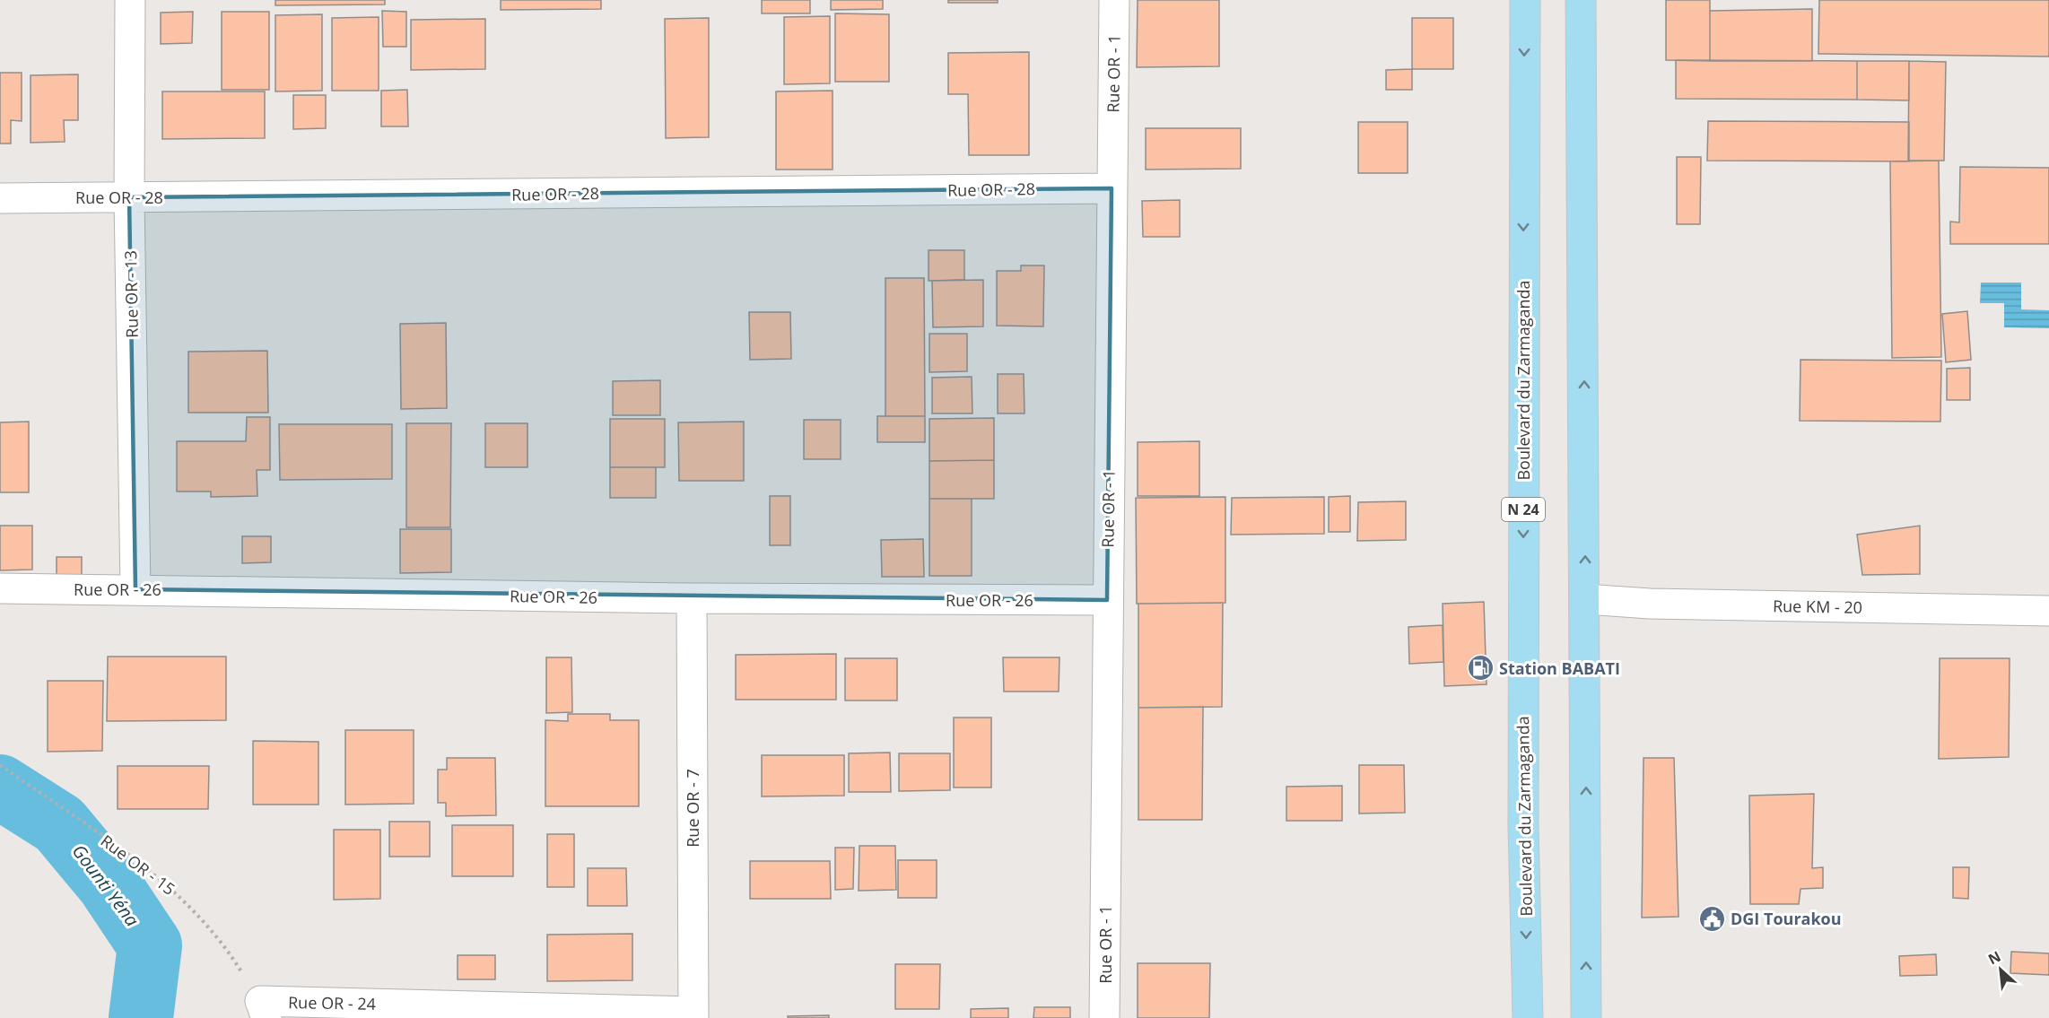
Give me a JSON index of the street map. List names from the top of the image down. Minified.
{"streets":{"main road":["Boulevard du Zarmaganda","N 24"],"street":["Rue OR - 1","Rue OR - 28","Rue OR - 13","Rue OR - 26","Rue KM - 20","Rue OR - 7","Rue OR - 24"],"path":["Rue OR - 15"]},"crossings":[["Rue OR - 1","Rue OR - 28"],["Rue OR - 1","Rue OR - 26"],["Rue OR - 28","Rue OR - 13"],["Rue OR - 13","Rue OR - 26"],["Rue OR - 26","Rue OR - 7"],["Rue OR - 7","Rue OR - 24"],["Rue OR - 15","Rue OR - 24"]],"water":["Gounti Yéna"],"places":{"fuel station":["Station BABATI"],"public building":["DGI Tourakou"]},"north":"top left"}
